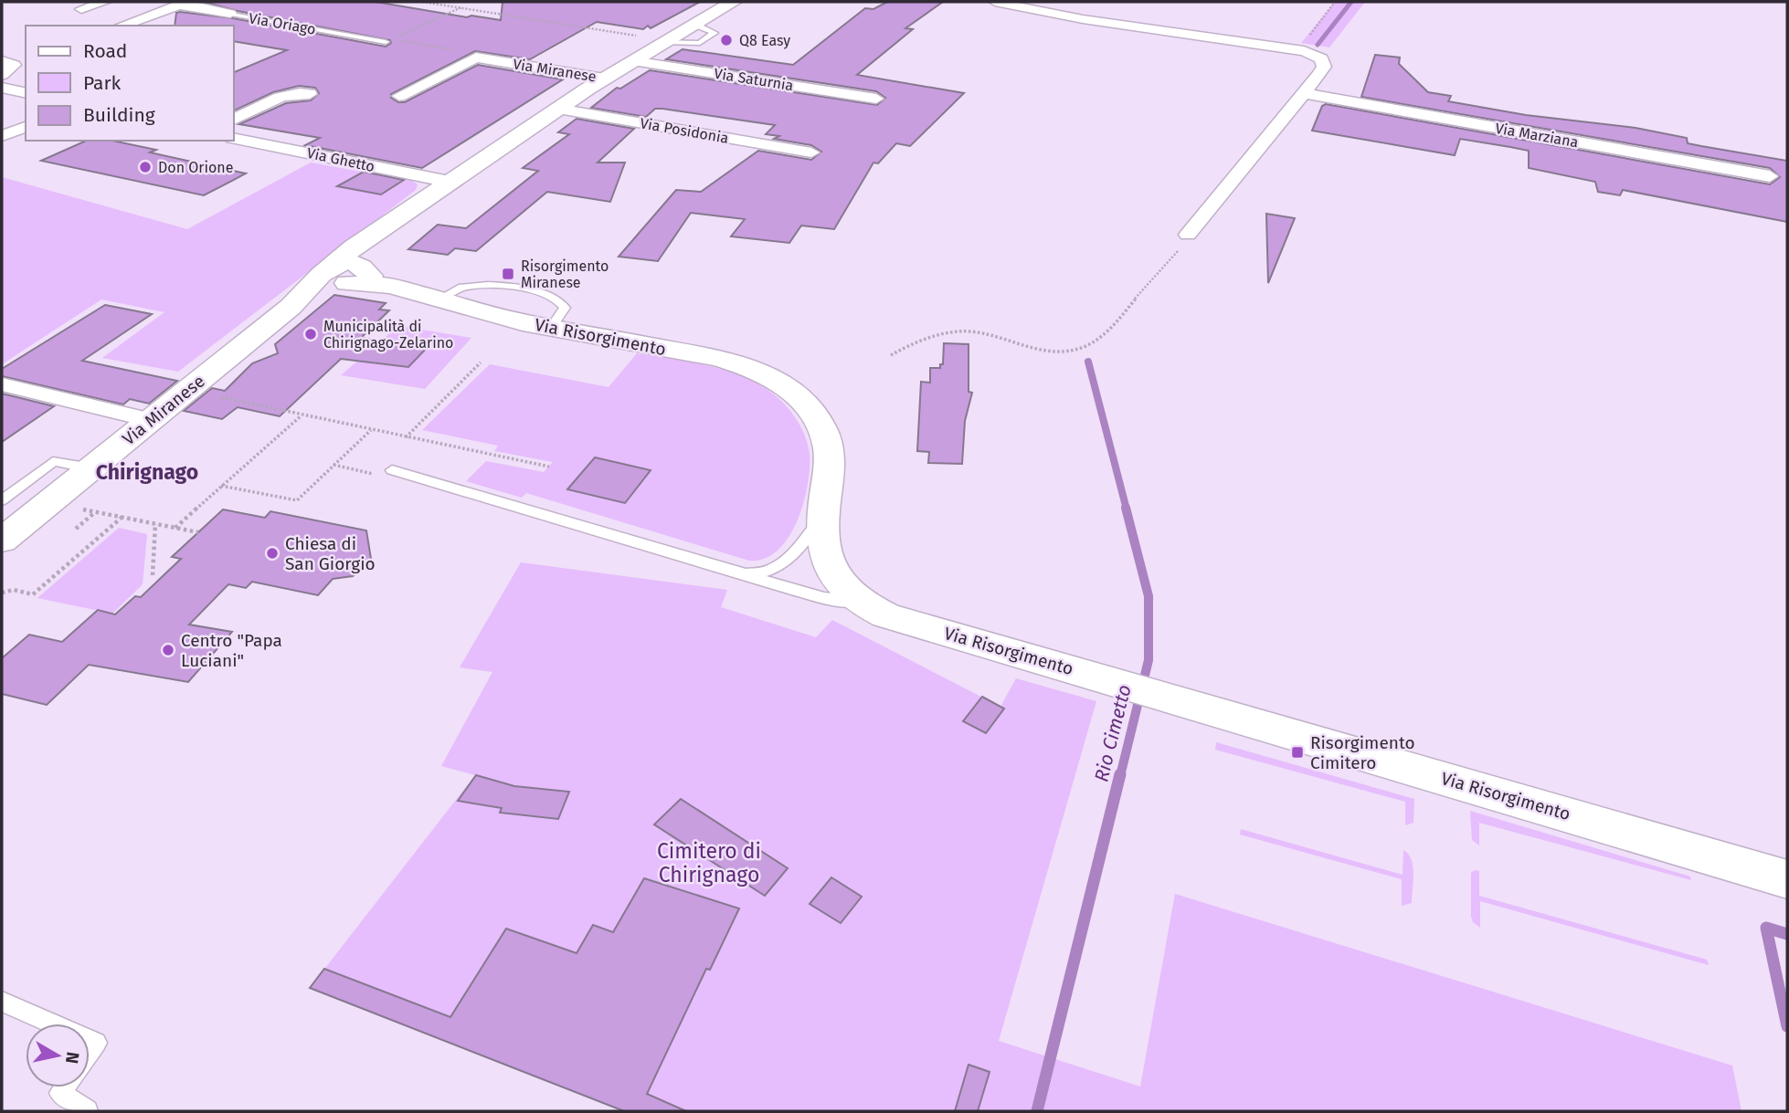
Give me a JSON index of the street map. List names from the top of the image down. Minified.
{"streets":{"street":["Via Oriago","Via Miranese","Via Saturnia","Via Posidonia","Via Marziana","Via Ghetto","Via Risorgimento"]},"crossings":[["Via Miranese","Via Saturnia"],["Via Miranese","Via Posidonia"],["Via Miranese","Via Ghetto"],["Via Miranese","Via Risorgimento"]],"districts":["Chirignago"],"water":["Rio Cimetto"],"parks":["Cimitero di Chirignago"],"places":{"other":["Q8 Easy","Don Orione","Municipalità di Chirignago-Zelarino","Chiesa di San Giorgio","Centro \"Papa Luciani\""],"transit":["Risorgimento Miranese","Risorgimento Cimitero"]},"legend":["Road","Park","Building"],"north":"right"}
